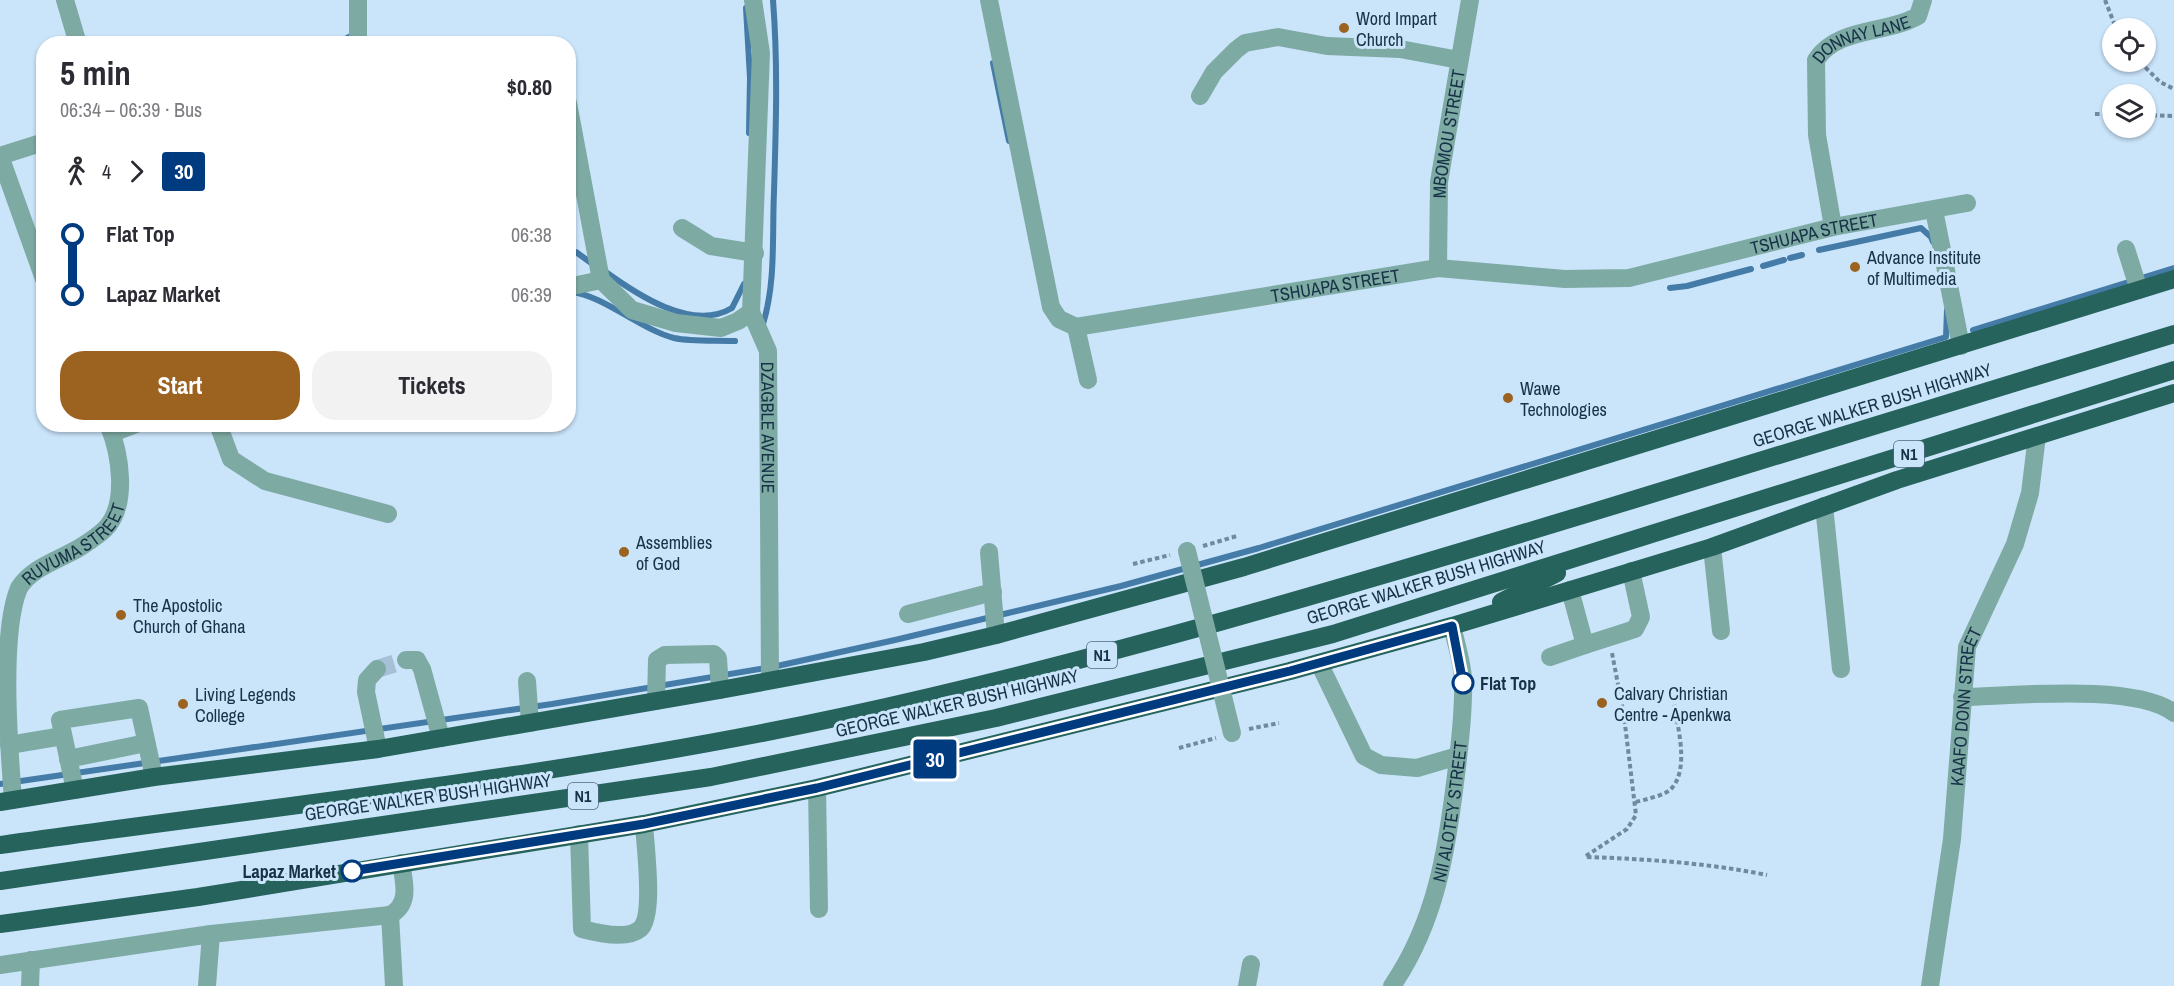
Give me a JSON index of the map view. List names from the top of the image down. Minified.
{"streets":{"highway":["GEORGE WALKER BUSH HIGHWAY","N1"],"street":["DONNAY LANE","MBOMOU STREET","TSHUAPA STREET","DZAGBLE AVENUE","RUVUMA STREET","KAAFO DONN STREET","NII ALOTEY STREET"]},"crossings":[["DONNAY LANE","TSHUAPA STREET"],["MBOMOU STREET","TSHUAPA STREET"]],"places":["Word Impart Church","Advance Institute of Multimedia","Wawe Technologies","Assemblies of God","The Apostolic Church of Ghana","Flat Top","Calvary Christian Centre - Apenkwa","Living Legends College","Lapaz Market"],"lines":["bus line 30"],"page":{"on_map":"30","heading":["5 min","06:34 – 06:39 · Bus","$0.80"],"legs":["4","30"],"list":[{"name":"Flat Top","value":"06:38"},{"name":"Lapaz Market","value":"06:39"}],"buttons":["Start","Tickets"]}}
